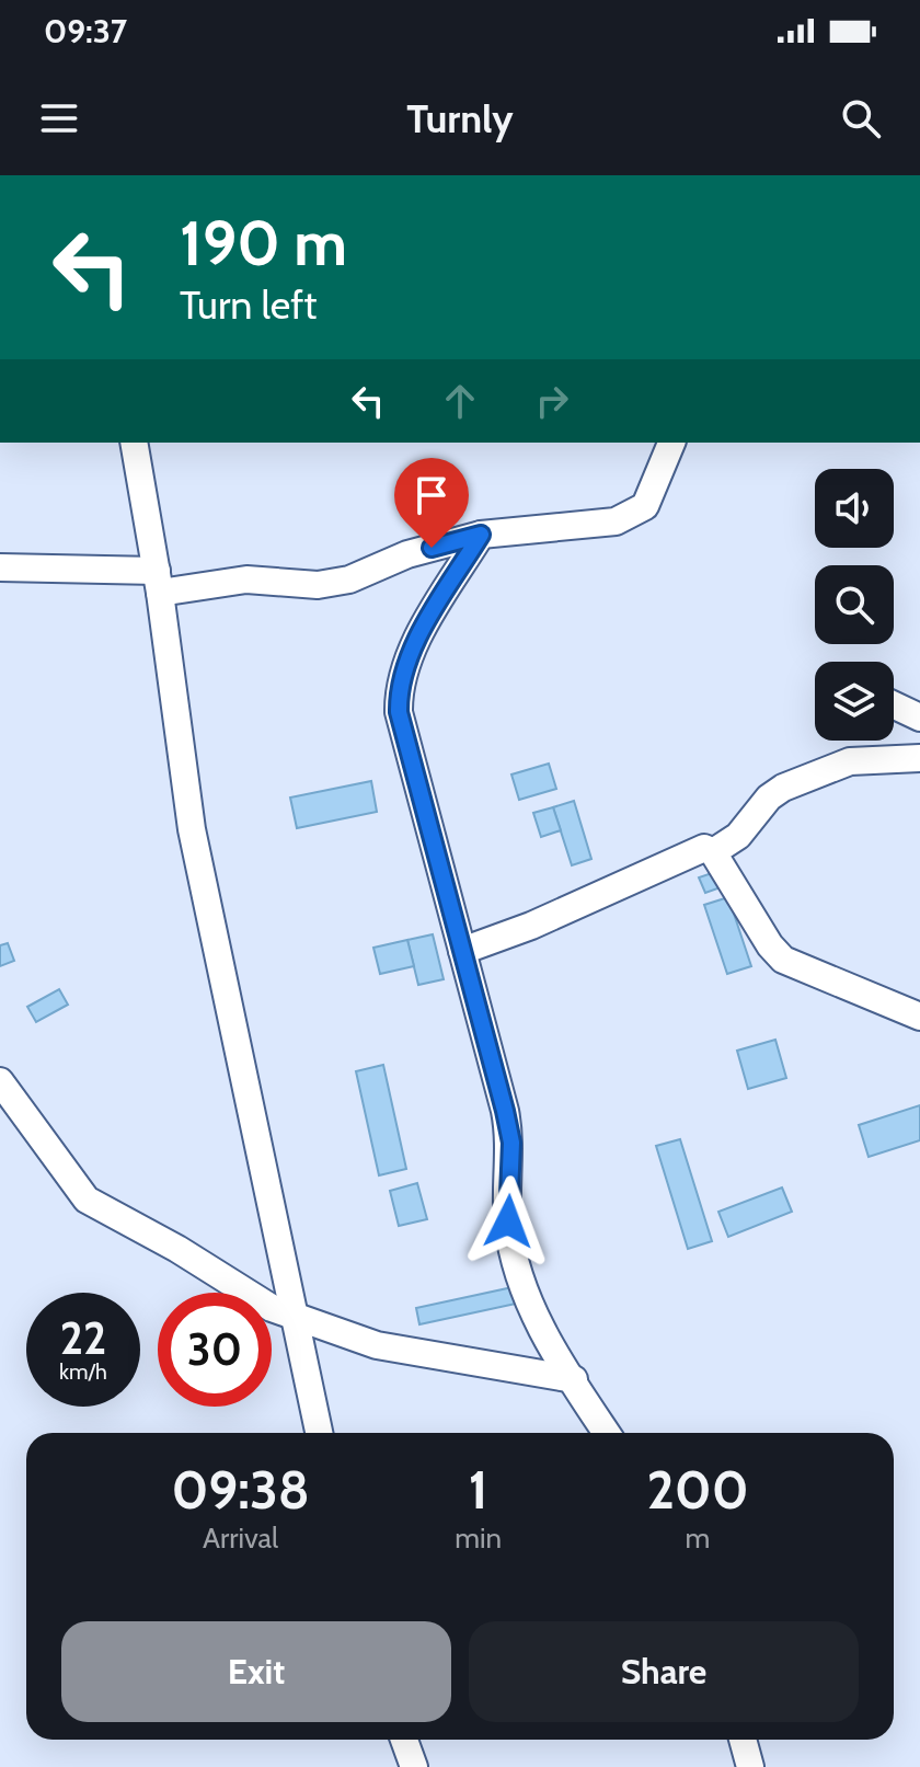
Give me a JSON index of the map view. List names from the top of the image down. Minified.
{"page":{"status":"09:37","header":"Turnly","turn":["190 m","Turn left"],"speed":"22 km/h","limit":"30","eta":["09:38","Arrival","1","min","200","m"],"buttons":["Exit","Share"]}}
